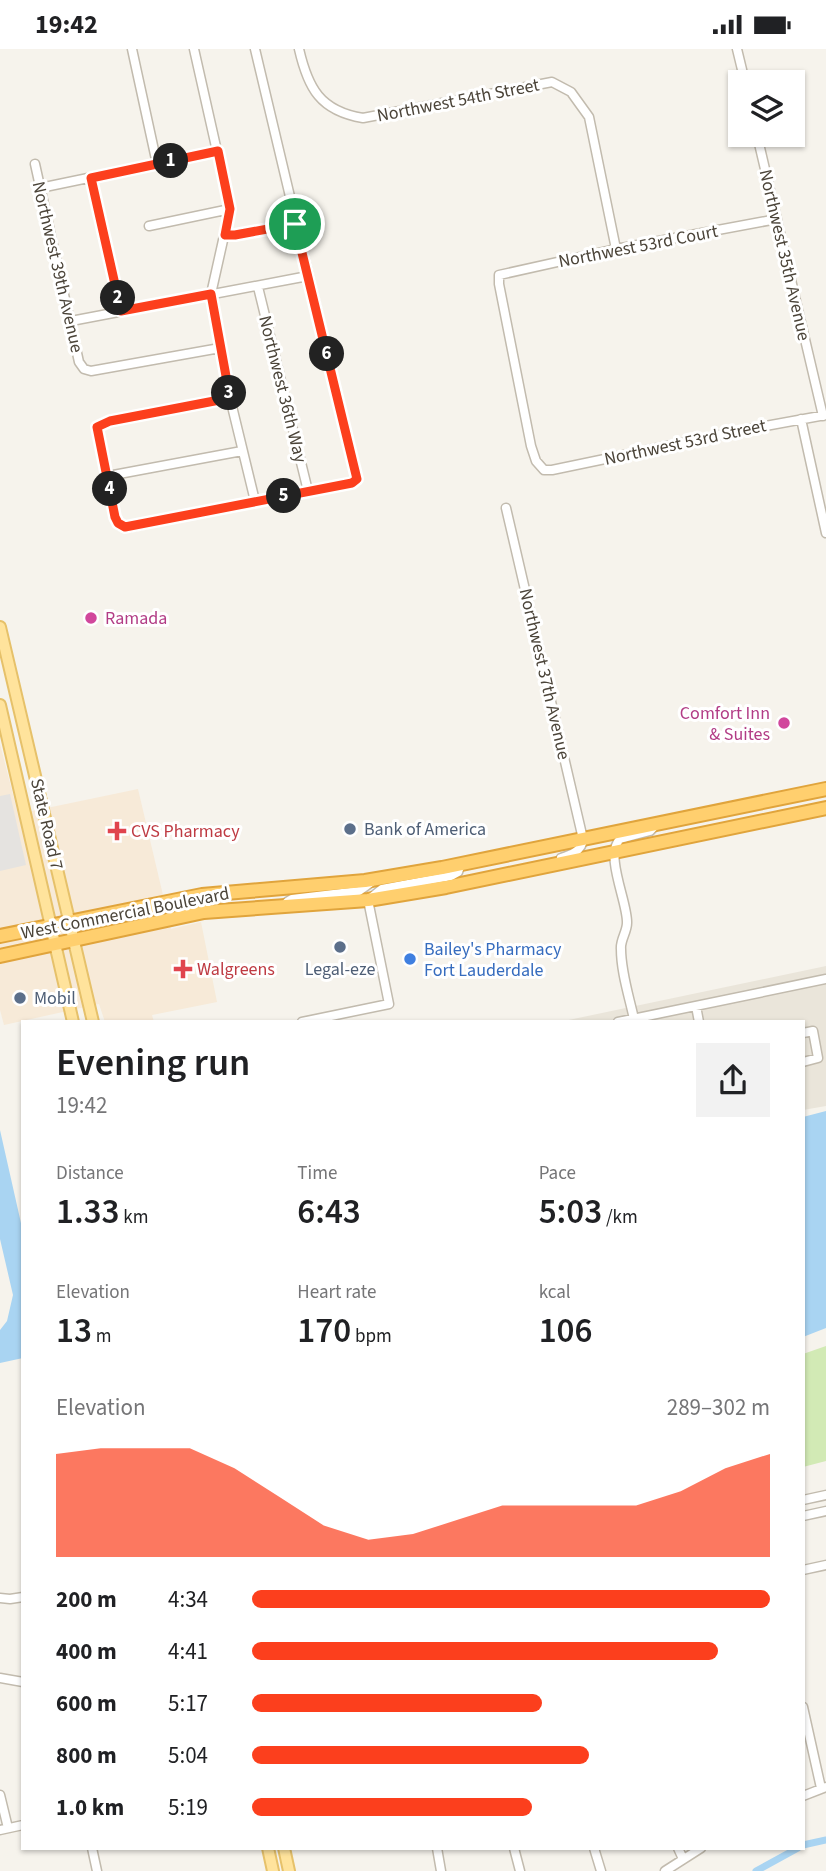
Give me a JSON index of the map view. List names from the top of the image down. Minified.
{"streets":{"highway":["West Commercial Boulevard"],"main road":["State Road 7"],"street":["Northwest 54th Street","Northwest 53rd Court","Northwest 35th Avenue","Northwest 39th Avenue","Northwest 36th Way","Northwest 53rd Street","Northwest 37th Avenue"]},"crossings":[["Northwest 54th Street","Northwest 53rd Court"],["Northwest 53rd Court","Northwest 35th Avenue"],["Northwest 53rd Court","Northwest 53rd Street"],["Northwest 35th Avenue","Northwest 53rd Street"],["Northwest 37th Avenue","West Commercial Boulevard"],["State Road 7","West Commercial Boulevard"]],"places":{"other":["Ramada","Comfort Inn & Suites","Bank of America","Legal-eze","Bailey's Pharmacy Fort Lauderdale","Mobil"],"health":["CVS Pharmacy","Walgreens"]},"page":{"status":"19:42","pins":["1","2","6","3","4","5"],"heading":["Evening run","19:42"],"stats":[["Distance","1.33 km"],["Time","6:43"],["Pace","5:03 /km"],["Elevation","13 m"],["Heart rate","170 bpm"],["kcal","106"]],"chart":["Elevation","289–302 m"],"list":[{"name":"200 m","note":"4:34"},{"name":"400 m","note":"4:41"},{"name":"600 m","note":"5:17"},{"name":"800 m","note":"5:04"},{"name":"1.0 km","note":"5:19"}]}}
